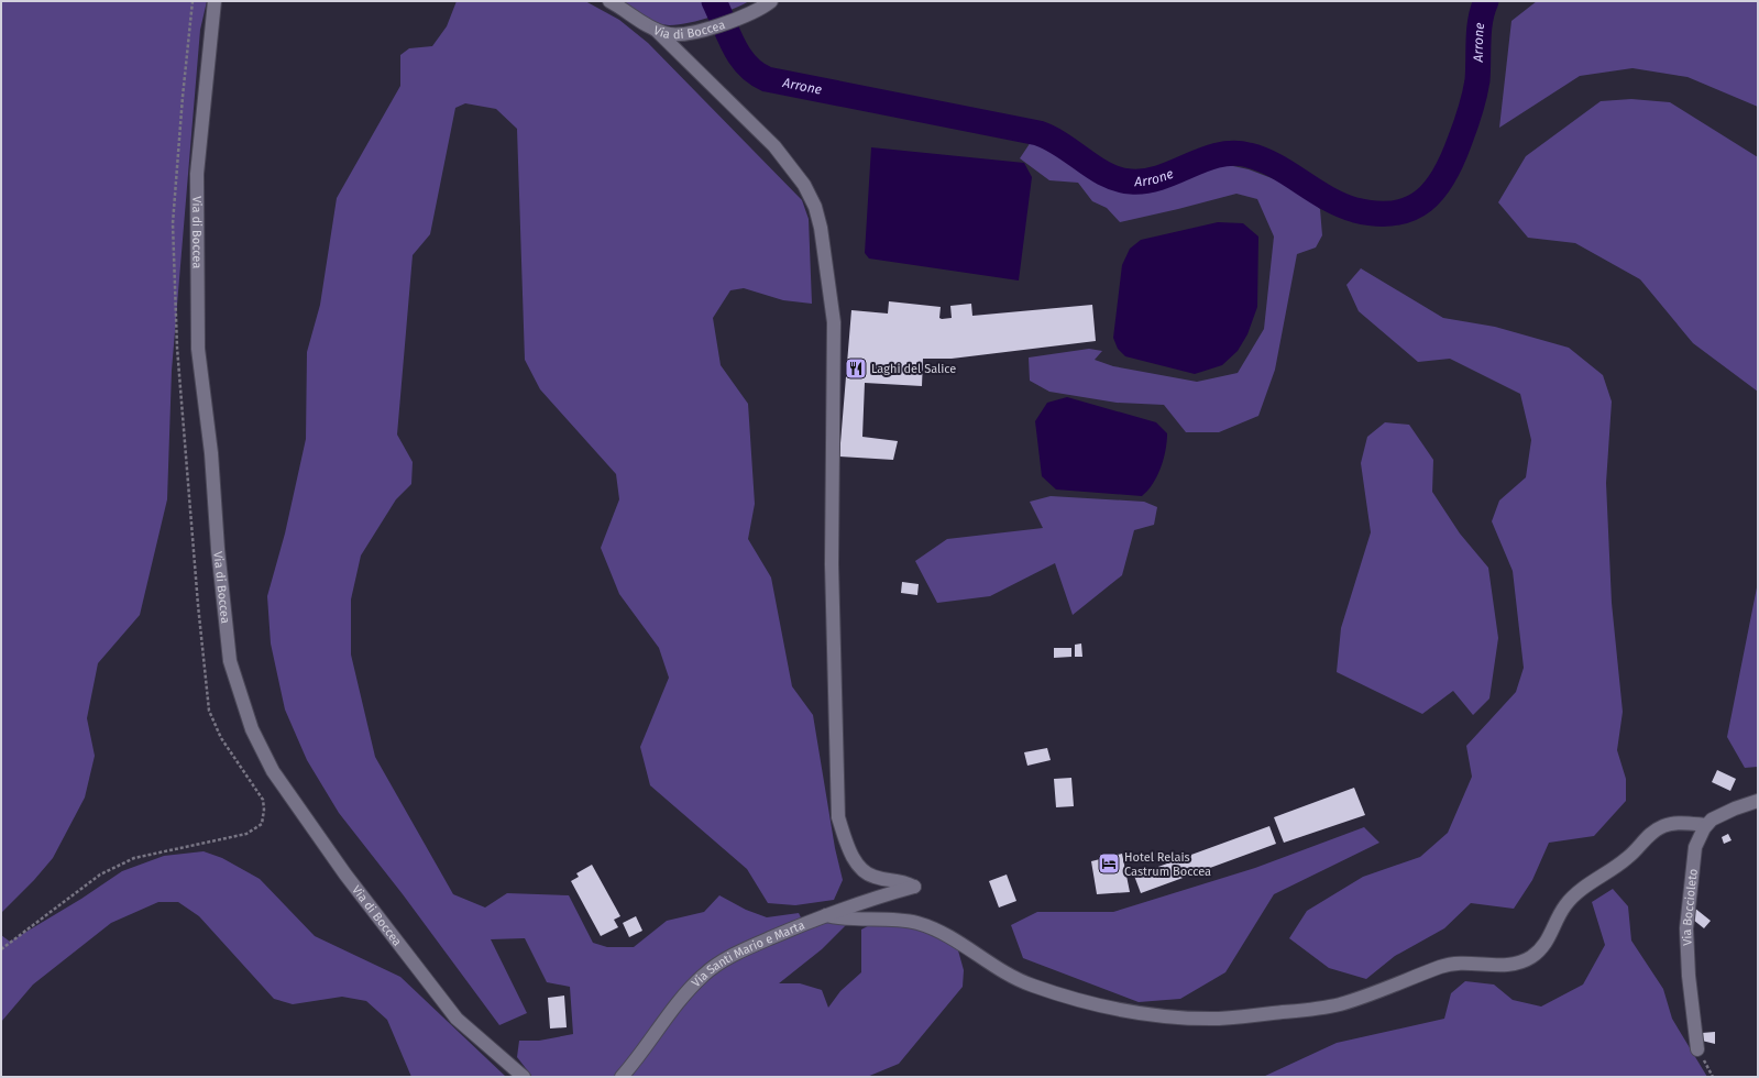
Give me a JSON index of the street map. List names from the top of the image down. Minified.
{"streets":{"street":["Via di Boccea","Via Boccioleto","Via Santi Mario e Marta"]},"crossings":[["Via di Boccea","Via Santi Mario e Marta"]],"water":["Arrone"],"places":{"restaurant":["Laghi del Salice"],"hotel":["Hotel Relais Castrum Boccea"]}}
